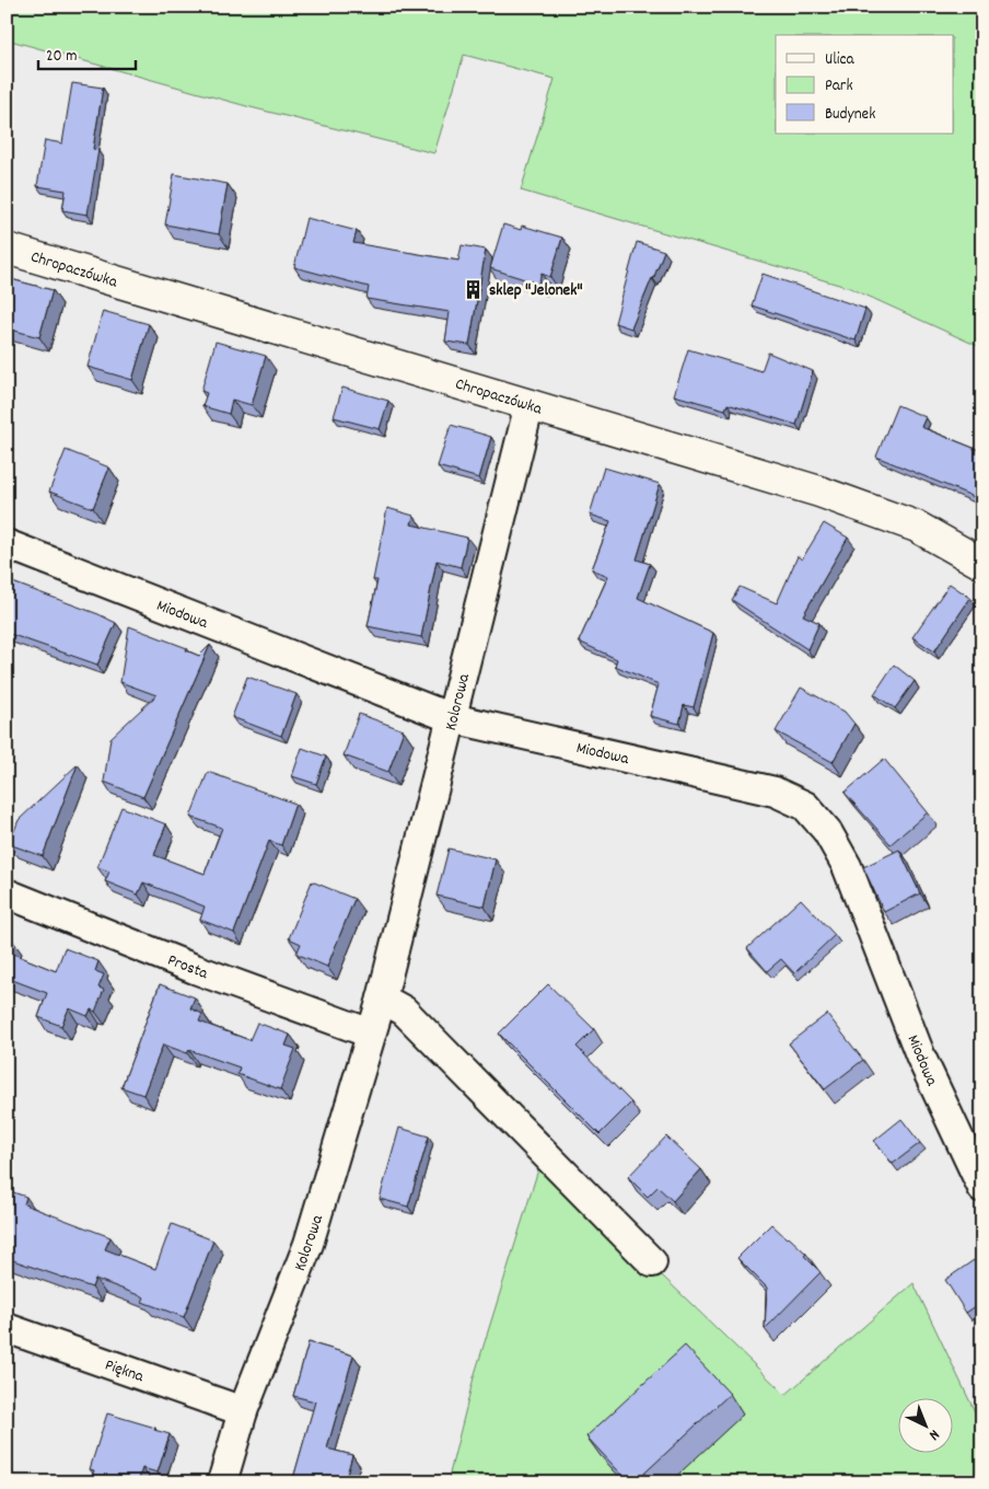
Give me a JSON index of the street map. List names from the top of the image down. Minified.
{"streets":{"street":["Chropaczówka","Miodowa","Kolorowa","Prosta","Piękna"]},"crossings":[["Chropaczówka","Kolorowa"],["Miodowa","Kolorowa"],["Kolorowa","Prosta"],["Kolorowa","Piękna"]],"places":{"building":["sklep \"Jelonek\""]},"legend":["Ulica","Park","Budynek"],"scale_bar":"20 m","north":"bottom right"}
